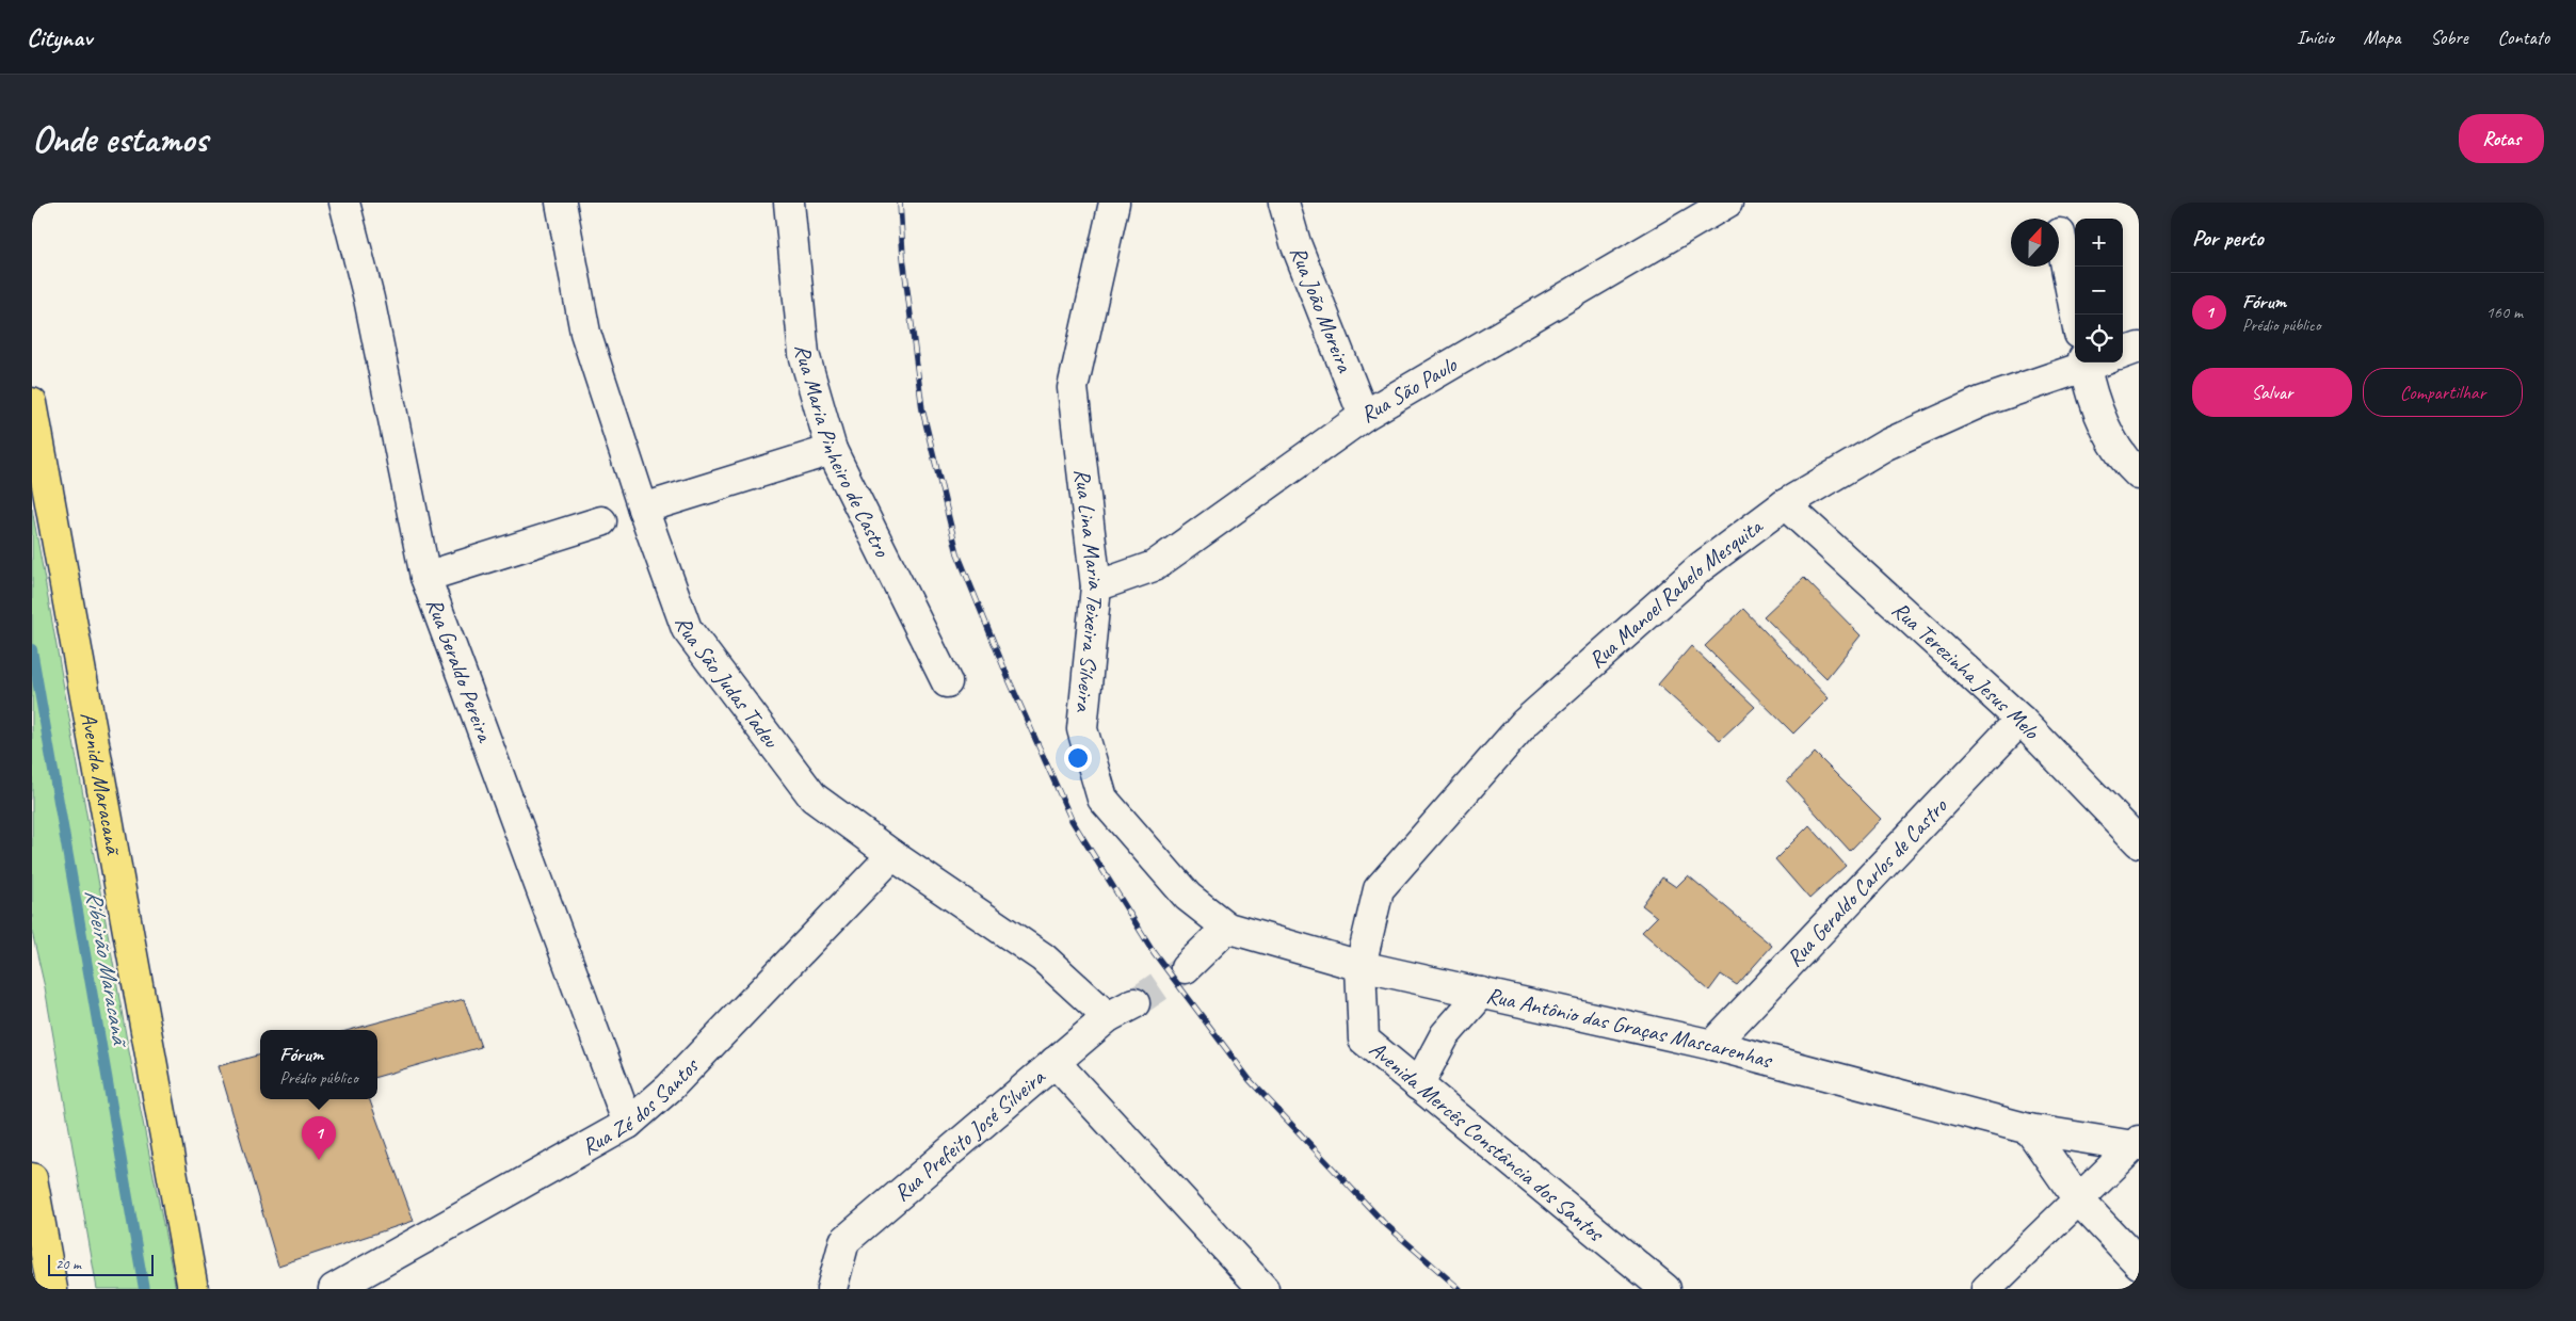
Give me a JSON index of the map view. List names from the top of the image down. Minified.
{"streets":{"main road":["Avenida Maracanã"],"street":["Rua João Moreira","Rua São Paulo","Rua Maria Pinheiro de Castro","Rua Lina Maria Teixeira Silveira","Rua Manoel Rabelo Mesquita","Rua Geraldo Pereira","Rua Terezinha Jesus Melo","Rua São Judas Tadeu","Rua Geraldo Carlos de Castro","Rua Antônio das Graças Mascarenhas","Rua Zé dos Santos","Rua Prefeito José Silveira","Avenida Mercês Constância dos Santos"]},"crossings":[["Rua João Moreira","Rua São Paulo"],["Rua São Paulo","Rua Lina Maria Teixeira Silveira"],["Rua Lina Maria Teixeira Silveira","Rua Antônio das Graças Mascarenhas"],["Rua Manoel Rabelo Mesquita","Rua Terezinha Jesus Melo"],["Rua Manoel Rabelo Mesquita","Rua Antônio das Graças Mascarenhas"],["Rua Manoel Rabelo Mesquita","Avenida Mercês Constância dos Santos"],["Rua Geraldo Pereira","Rua Zé dos Santos"],["Rua Terezinha Jesus Melo","Rua Geraldo Carlos de Castro"],["Rua São Judas Tadeu","Rua Zé dos Santos"],["Rua São Judas Tadeu","Rua Prefeito José Silveira"],["Rua Geraldo Carlos de Castro","Rua Antônio das Graças Mascarenhas"],["Rua Antônio das Graças Mascarenhas","Avenida Mercês Constância dos Santos"]],"water":["Ribeirão Maracanã"],"scale_bar":"20 m","north":"top","page":{"header":"Citynav","nav":["Início","Mapa","Sobre","Contato"],"buttons":["Rotas",["Salvar","Compartilhar"]],"title":"Onde estamos","heading":"Por perto","map_buttons":["+","−"],"list":[{"mark":"1","name":"Fórum","note":"Prédio público","value":"160 m"}],"popup":["Fórum","Prédio público"],"pins":"1","scale":"20 m"}}
